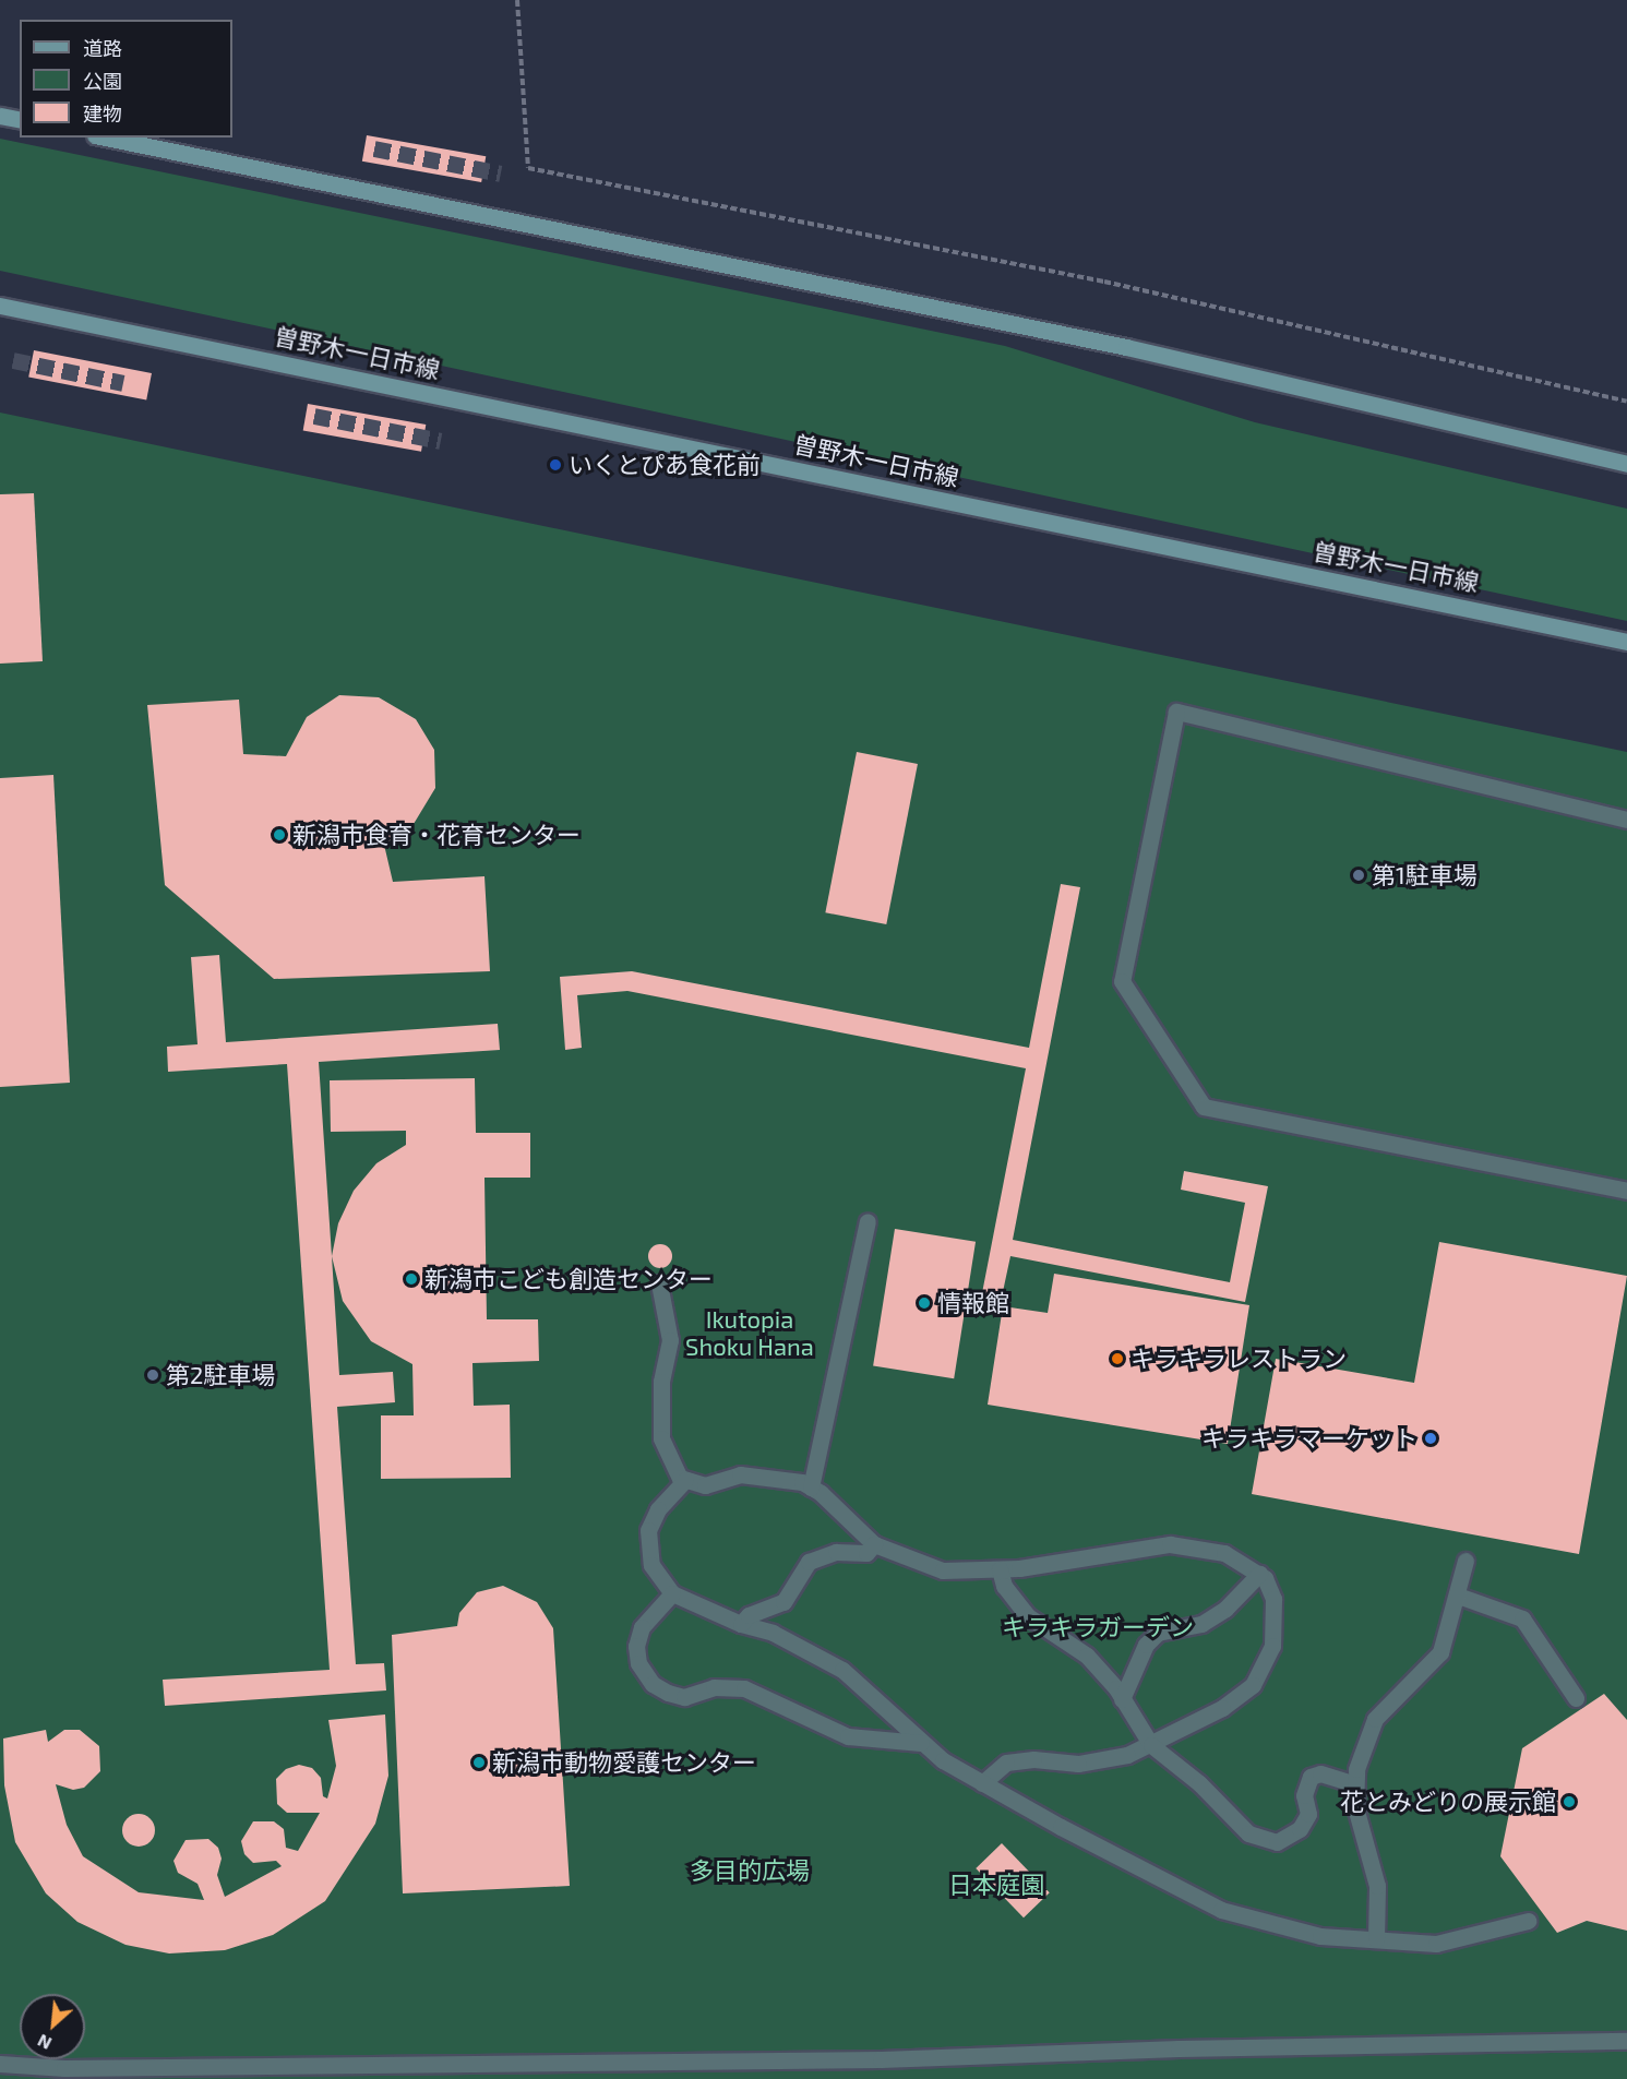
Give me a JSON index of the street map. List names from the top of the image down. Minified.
{"streets":{"main road":["曽野木一日市線"]},"parks":["Ikutopia Shoku Hana","キラキラガーデン","多目的広場","日本庭園"],"places":["いくとぴあ食花前","新潟市食育・花育センター","第1駐車場","新潟市こども創造センター","情報館","キラキラレストラン","第2駐車場","キラキラマーケット","新潟市動物愛護センター","花とみどりの展示館"],"legend":["道路","公園","建物"],"north":"bottom left"}
